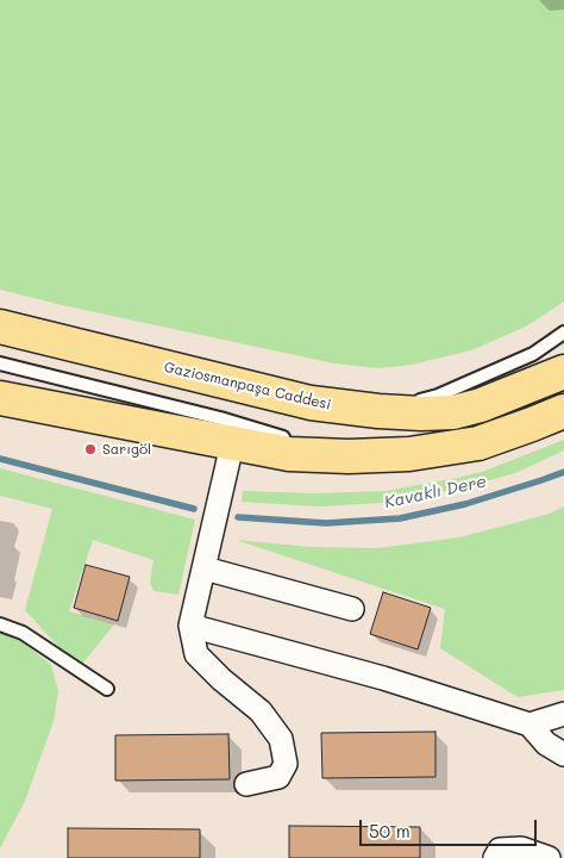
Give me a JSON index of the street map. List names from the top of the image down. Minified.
{"streets":{"main road":["Gaziosmanpaşa Caddesi"]},"water":["Kavaklı Dere"],"places":["Sarıgöl"],"scale_bar":"50 m"}
